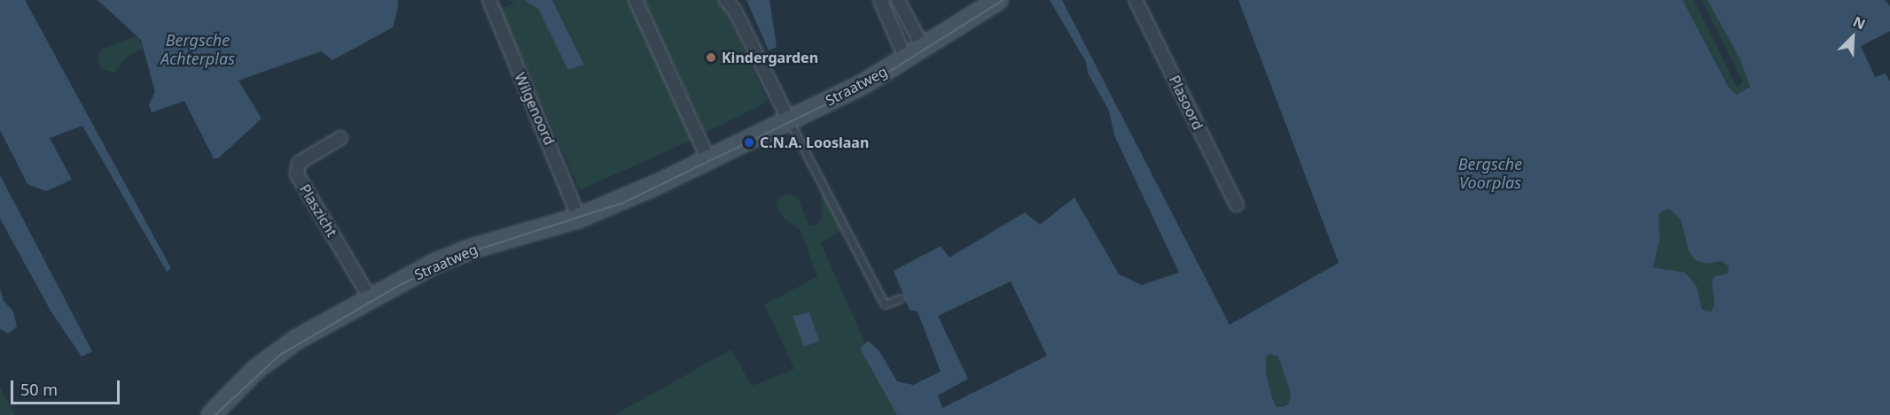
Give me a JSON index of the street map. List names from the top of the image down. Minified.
{"streets":{"street":["Straatweg","Plasoord","Wilgenoord","Plaszicht"]},"crossings":[["Straatweg","Wilgenoord"],["Straatweg","Plaszicht"]],"water":["Bergsche Achterplas","Bergsche Voorplas"],"places":["Kindergarden","C.N.A. Looslaan"],"scale_bar":"50 m","north":"top right"}
